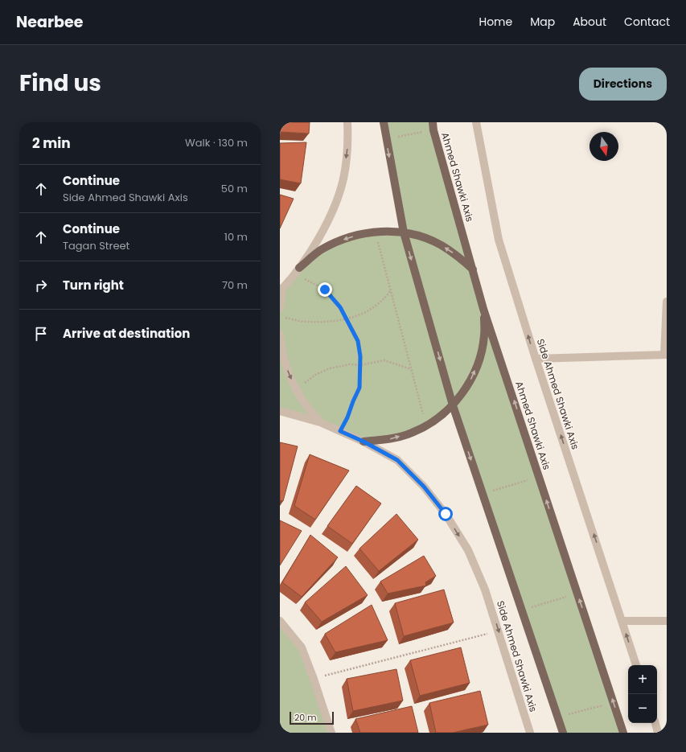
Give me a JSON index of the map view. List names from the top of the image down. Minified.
{"streets":{"main road":["Ahmed Shawki Axis"],"street":["Side Ahmed Shawki Axis"]},"scale_bar":"20 m","north":"bottom","page":{"header":"Nearbee","nav":["Home","Map","About","Contact"],"title":"Find us","buttons":"Directions","heading":["2 min","Walk · 130 m"],"list":[["Continue","Side Ahmed Shawki Axis","50 m"],["Continue","Tagan Street","10 m"],["Turn right","70 m"],"Arrive at destination"],"map_buttons":["+","−"],"scale":"20 m"}}
